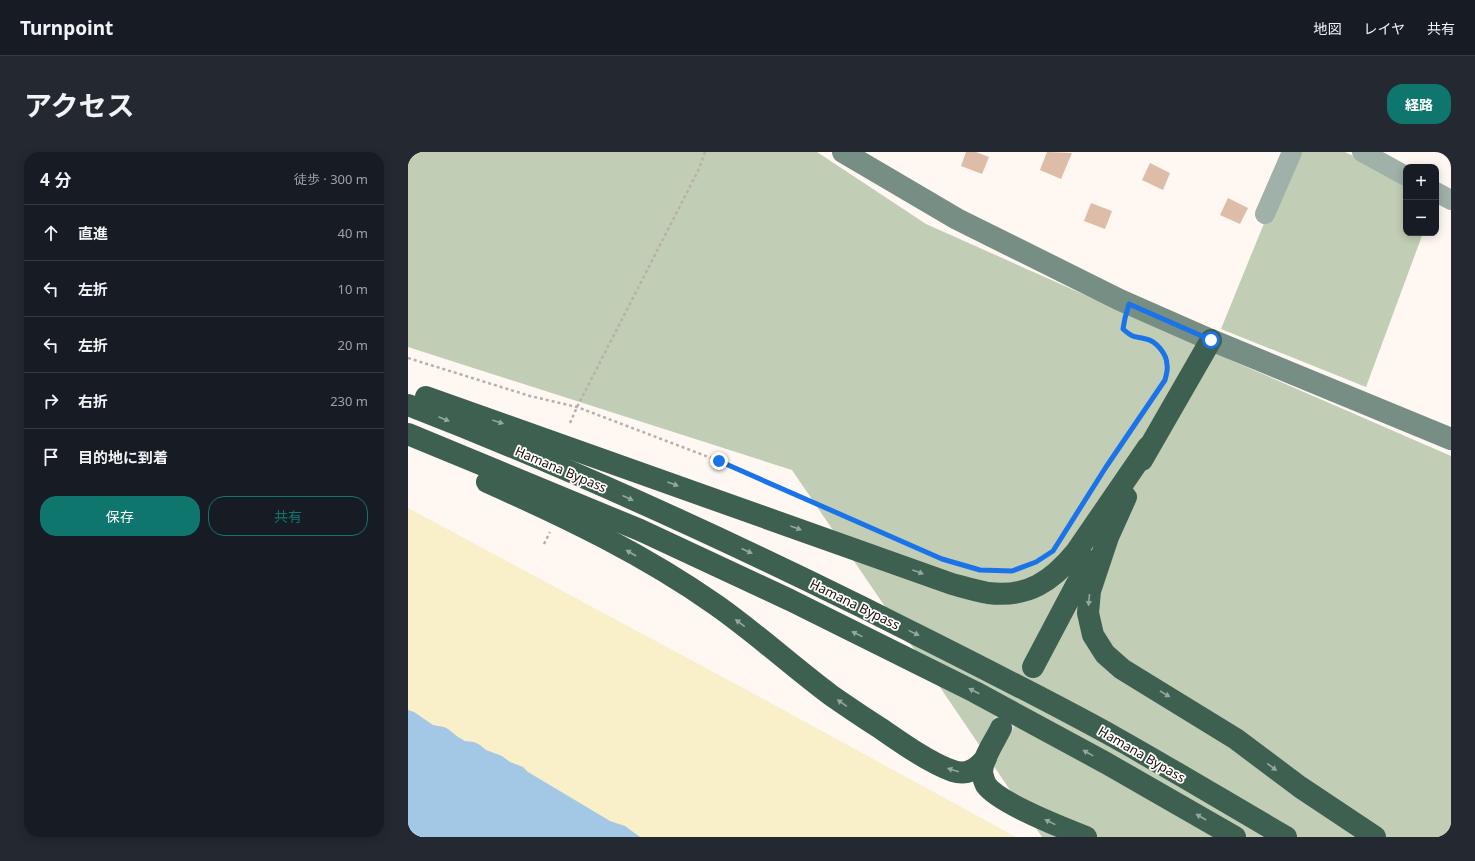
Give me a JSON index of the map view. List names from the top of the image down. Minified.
{"streets":{"highway":["Hamana Bypass"]},"page":{"header":"Turnpoint","nav":["地図","レイヤ","共有"],"title":"アクセス","buttons":["経路",["保存","共有"]],"heading":["4 分","徒歩 · 300 m"],"map_buttons":["+","−"],"list":[["直進","40 m"],["左折","10 m"],["左折","20 m"],["右折","230 m"],"目的地に到着"]}}
